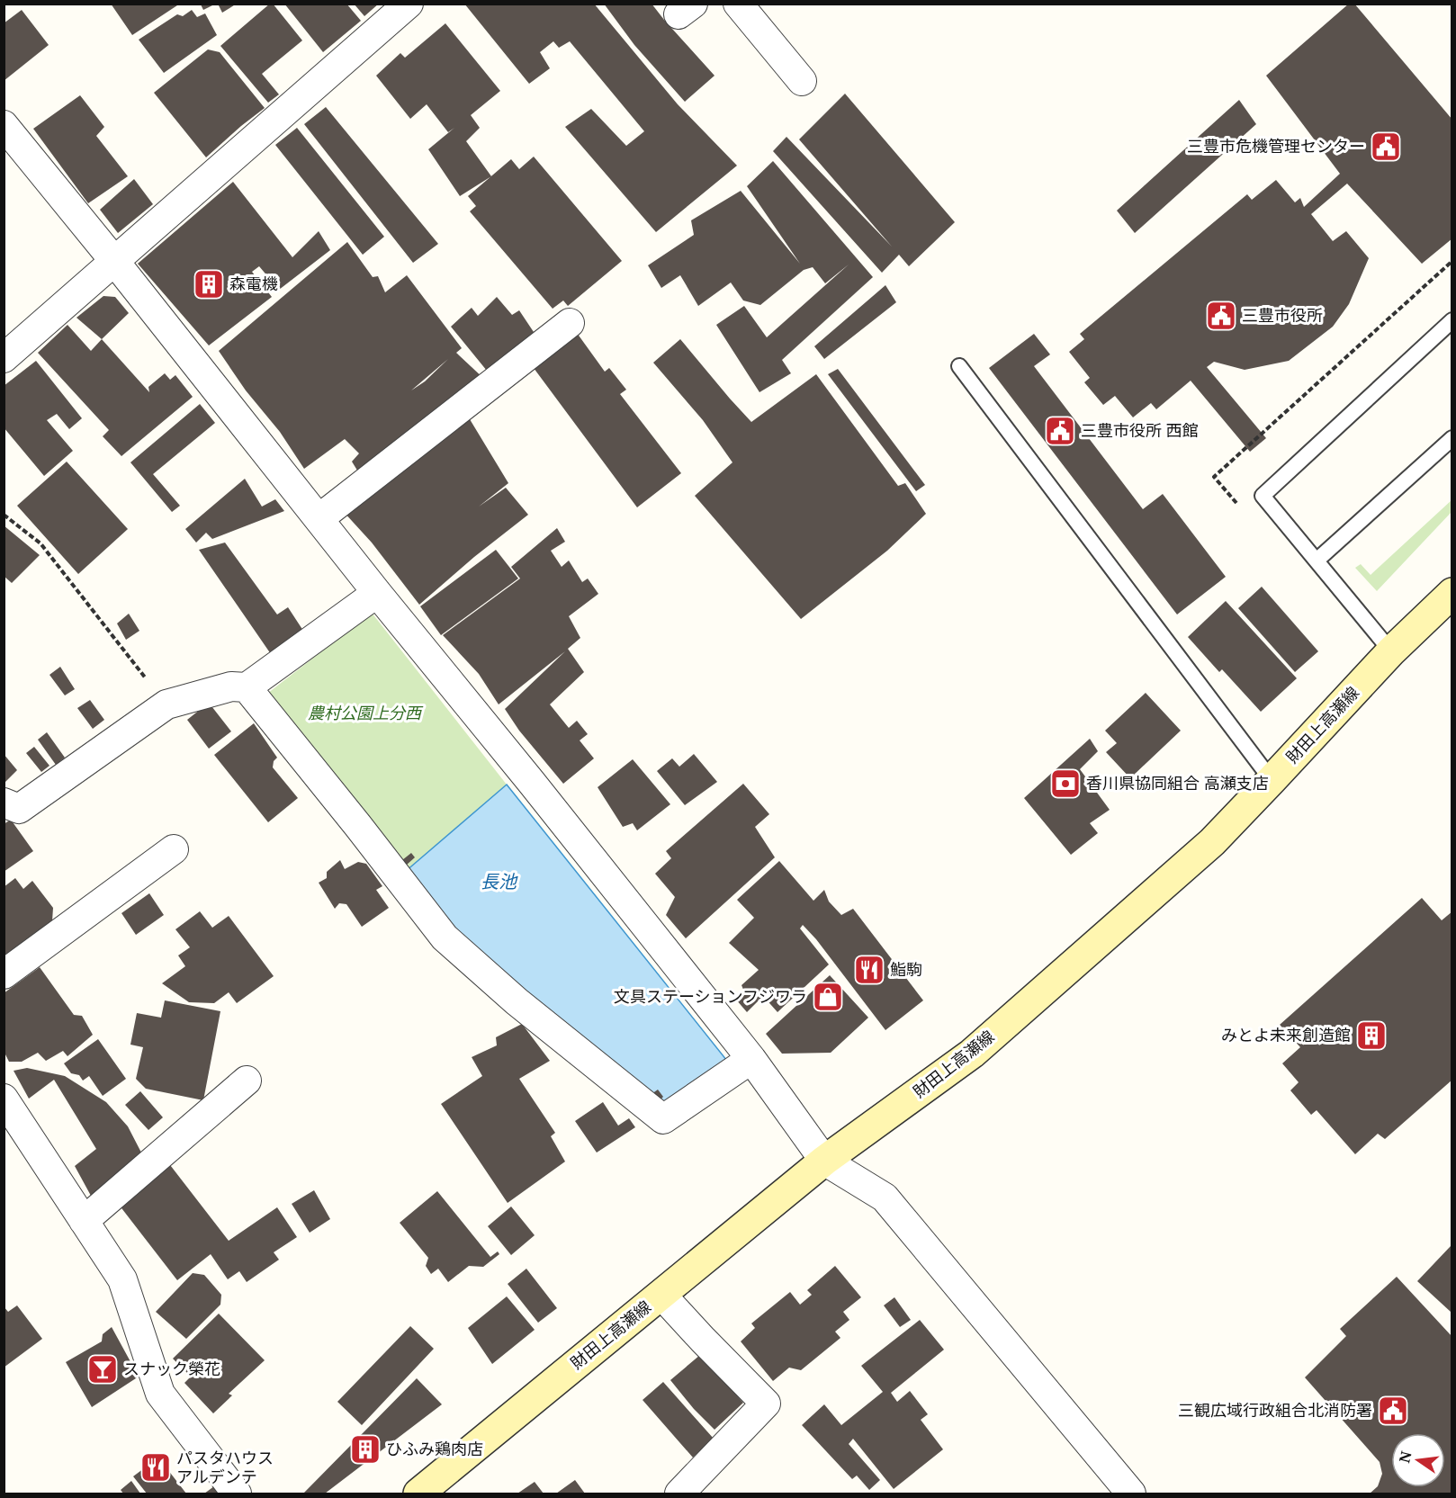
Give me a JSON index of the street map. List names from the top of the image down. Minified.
{"streets":{"main road":["財田上高瀬線"]},"water":["長池"],"parks":["農村公園上分西"],"places":{"public building":["三豊市危機管理センター","三豊市役所","三豊市役所 西館","三観広域行政組合北消防署"],"building":["森電機","みとよ未来創造館","ひふみ鶏肉店"],"bank":["香川県協同組合 高瀬支店"],"restaurant":["鮨駒","パスタハウス アルデンテ"],"shop":["文具ステーションフジワラ"],"bar":["スナック榮花"]},"north":"left"}
